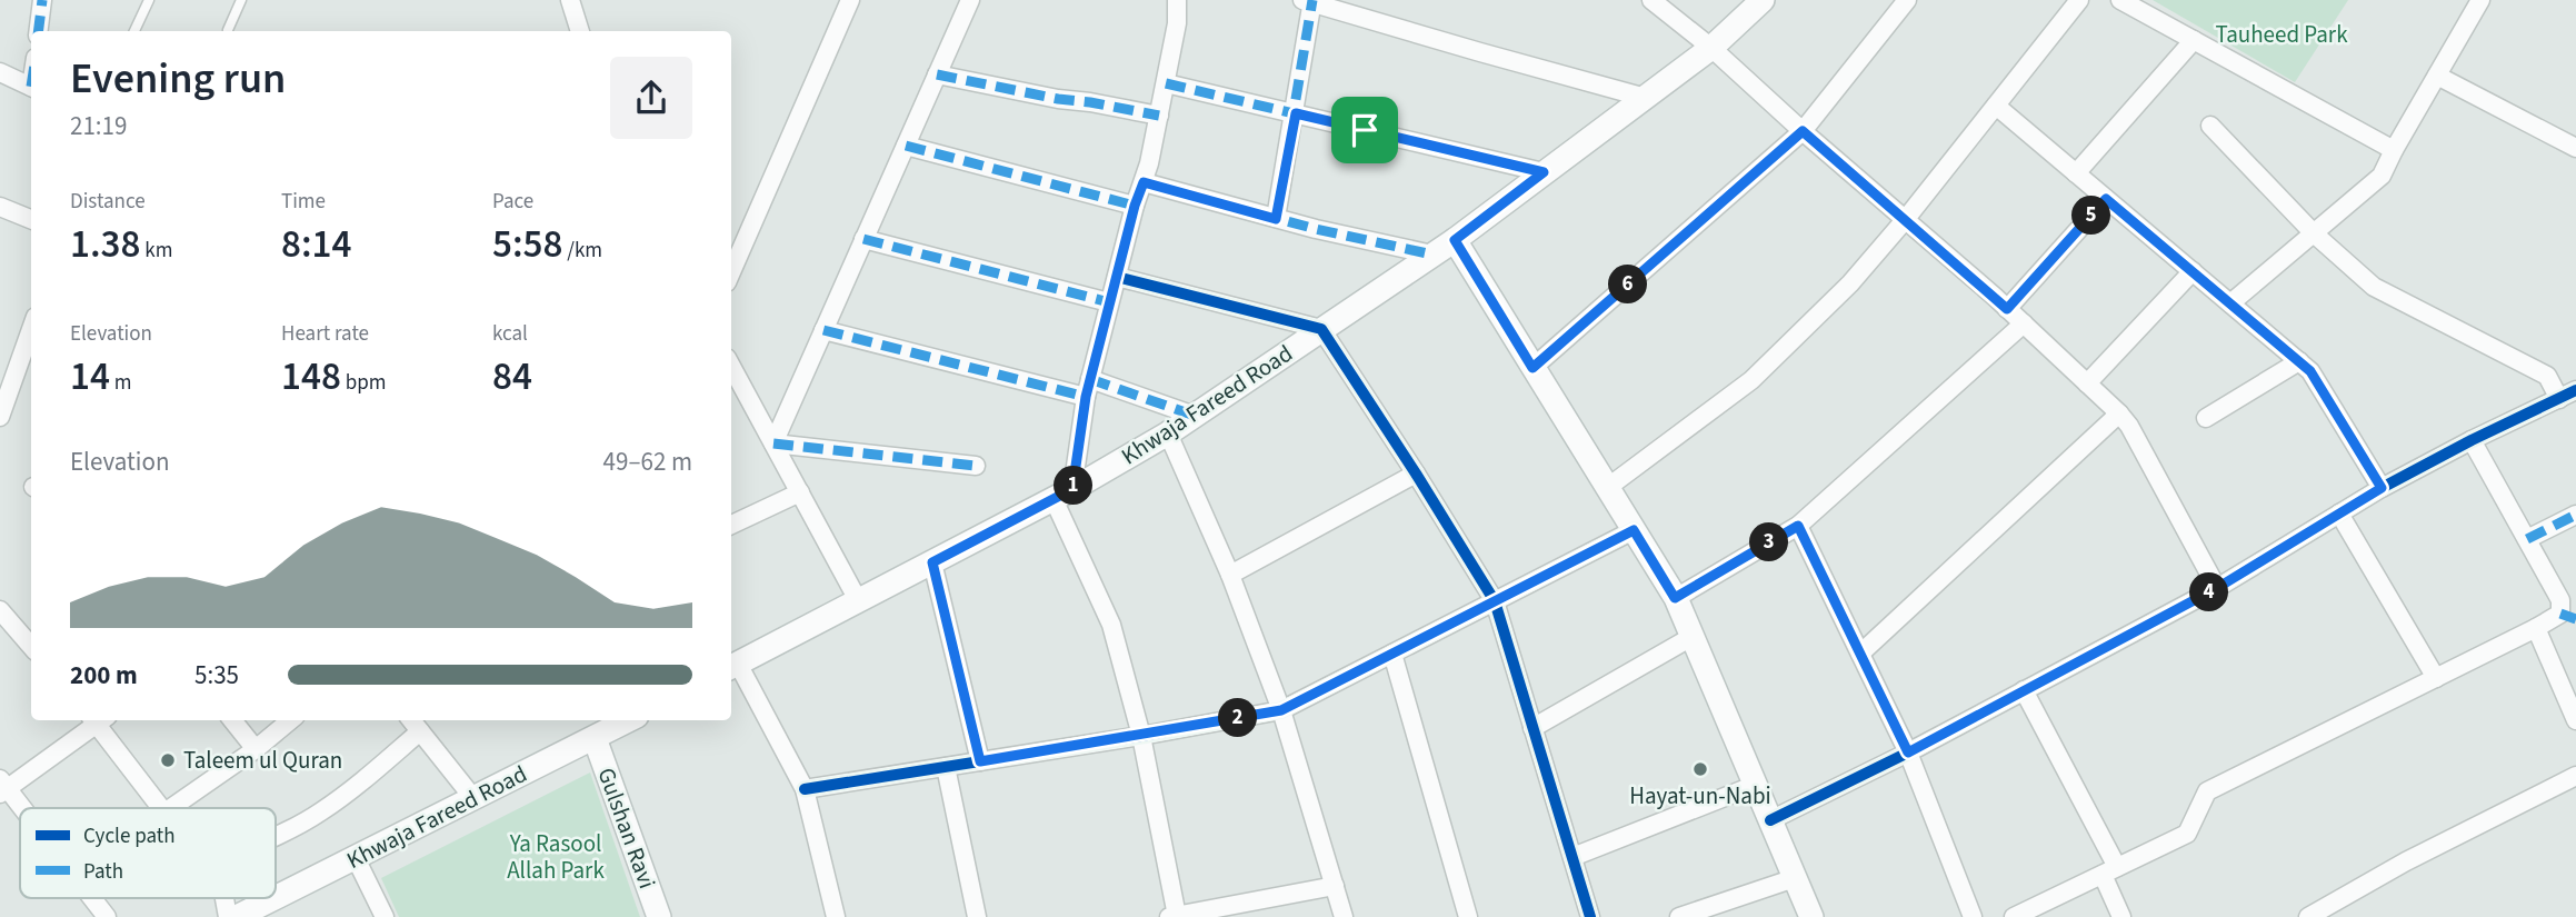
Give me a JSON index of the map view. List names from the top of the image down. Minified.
{"streets":{"main road":["Khwaja Fareed Road","Gulshan Ravi"]},"crossings":[["Khwaja Fareed Road","Gulshan Ravi"]],"parks":["Tauheed Park","Ya Rasool Allah Park"],"places":["Taleem ul Quran","Hayat-un-Nabi"],"legend":["Cycle path","Path"],"page":{"heading":["Evening run","21:19"],"stats":[["Distance","1.38 km"],["Time","8:14"],["Pace","5:58 /km"],["Elevation","14 m"],["Heart rate","148 bpm"],["kcal","84"]],"pins":["5","6","1","3","4","2"],"chart":["Elevation","49–62 m"],"list":[{"name":"200 m","note":"5:35"}]}}
